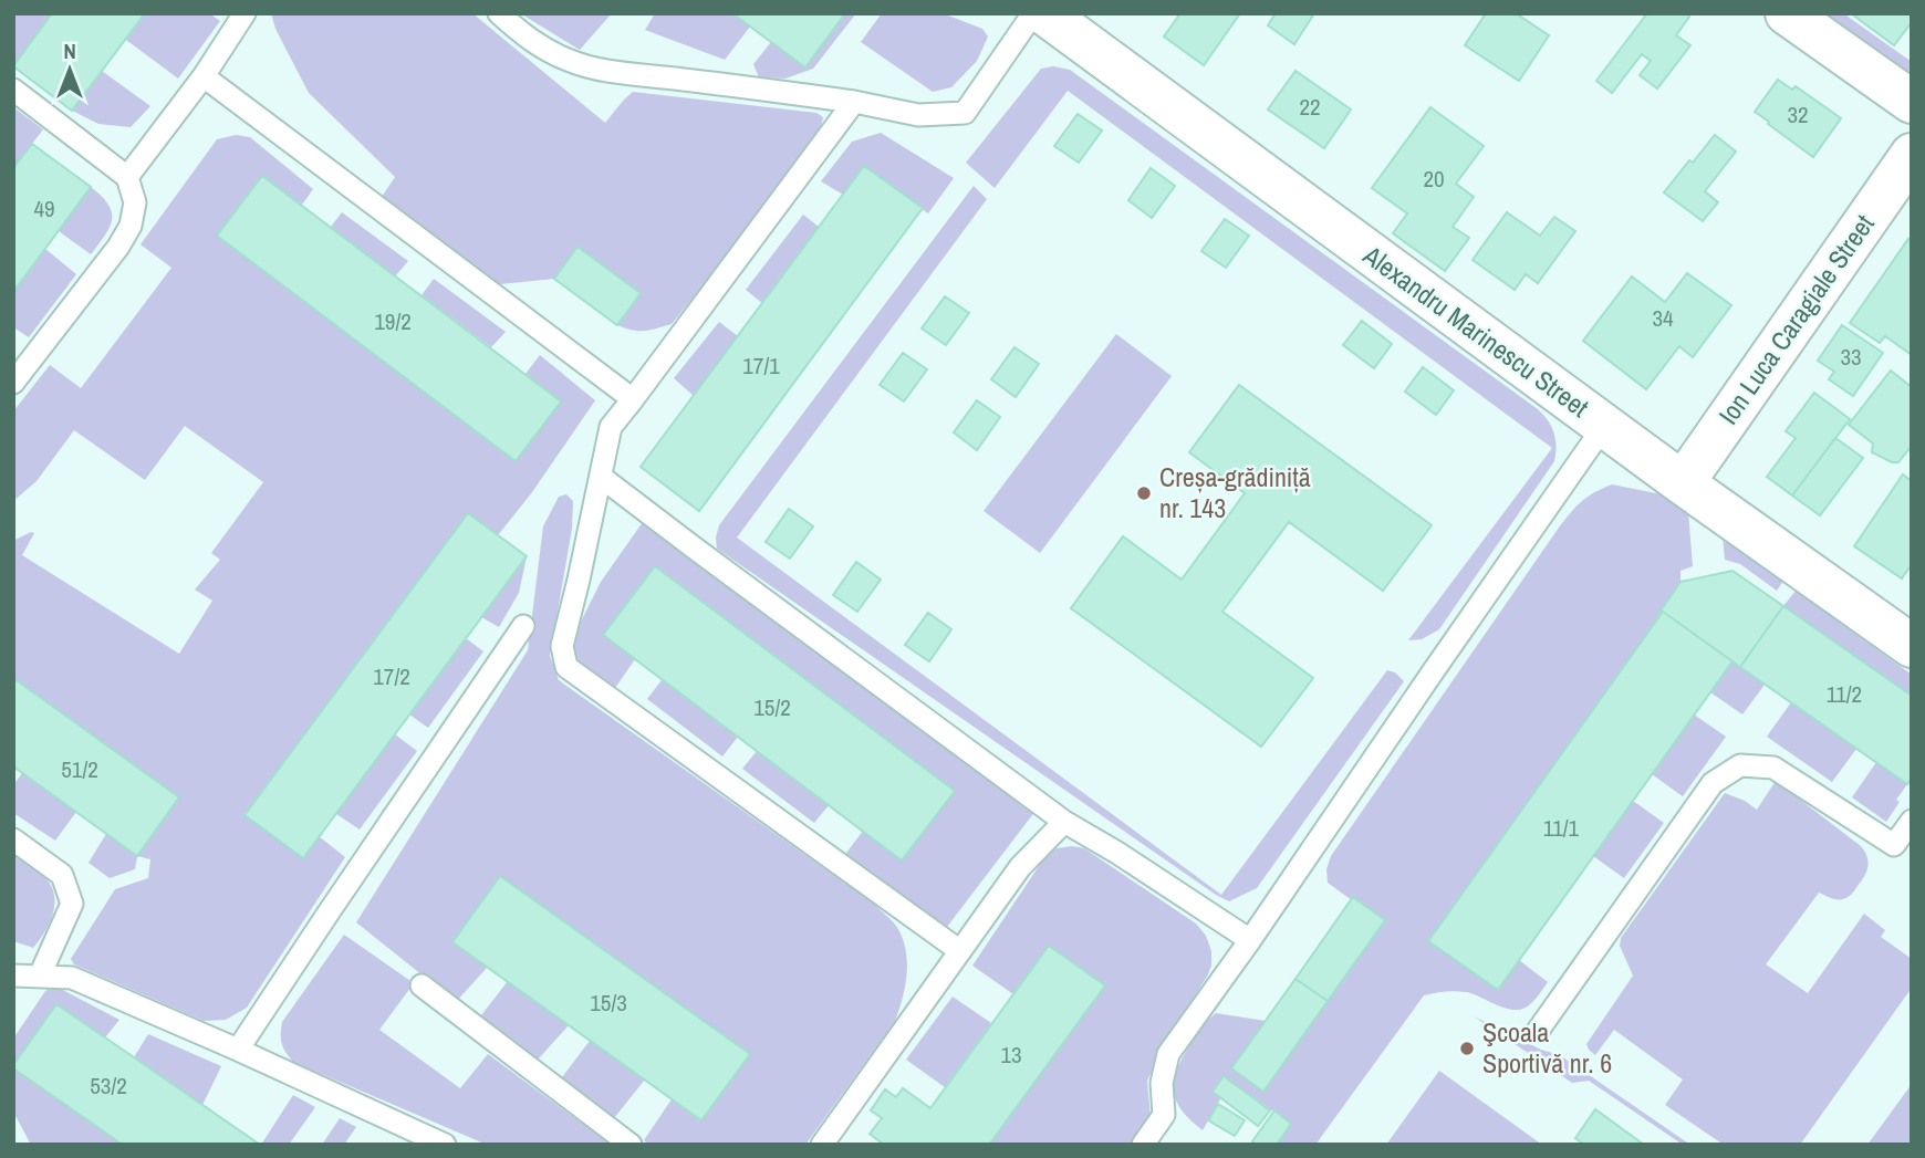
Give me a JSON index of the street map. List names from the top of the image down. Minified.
{"streets":{"street":["Ion Luca Caragiale Street","Alexandru Marinescu Street"]},"crossings":[["Ion Luca Caragiale Street","Alexandru Marinescu Street"]],"places":["Creșa-grădiniță nr. 143","Şcoala Sportivă nr. 6"],"house_numbers":["22","32","20","49","34","19/2","33","17/1","17/2","11/2","15/2","51/2","11/1","15/3","13","53/2"],"north":"top"}
